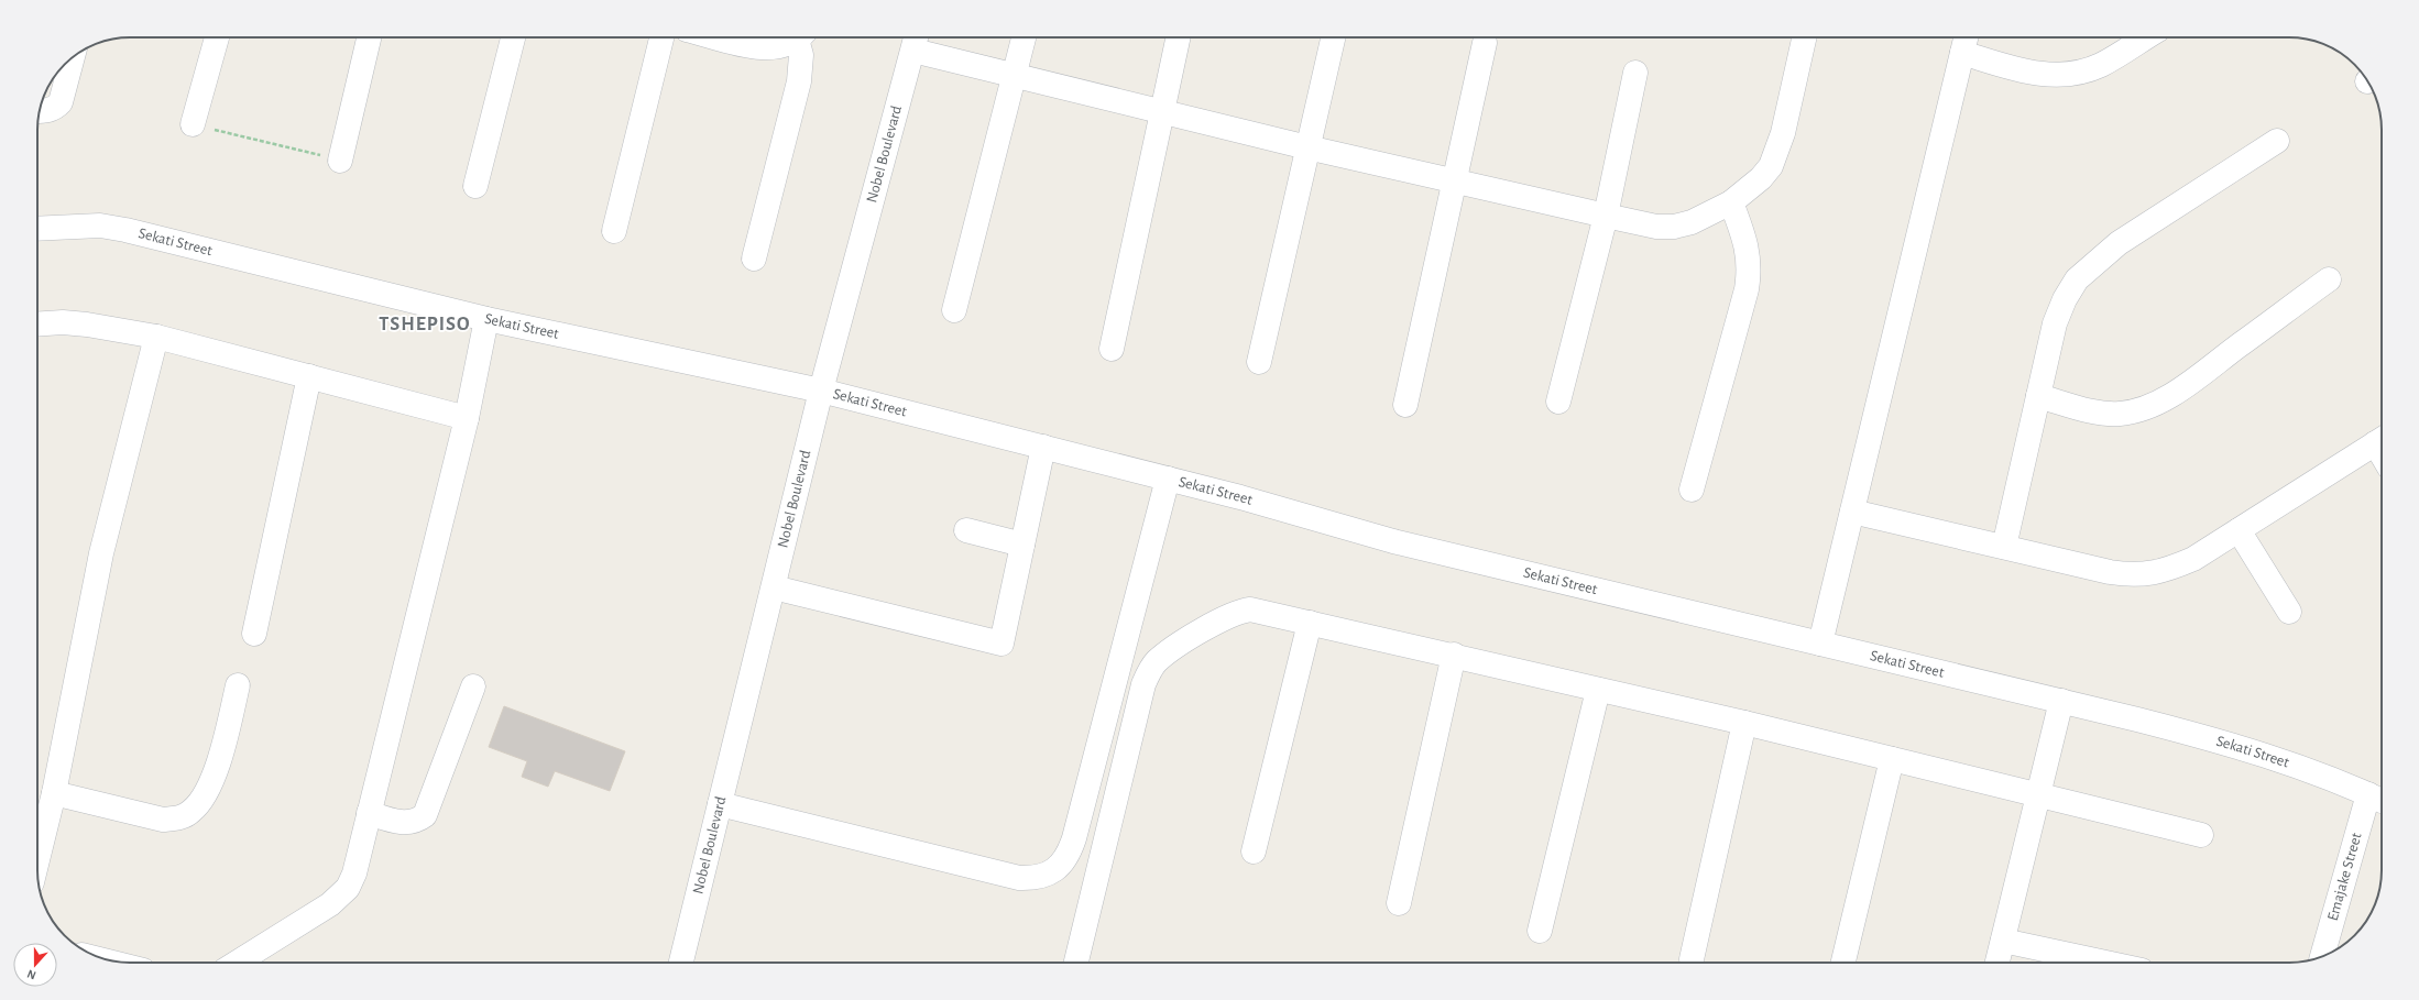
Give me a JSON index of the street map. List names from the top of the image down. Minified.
{"streets":{"street":["Nobel Boulevard","Sekati Street","Emajake Street"]},"crossings":[["Nobel Boulevard","Sekati Street"],["Sekati Street","Emajake Street"]],"districts":["TSHEPISO"],"north":"bottom"}
